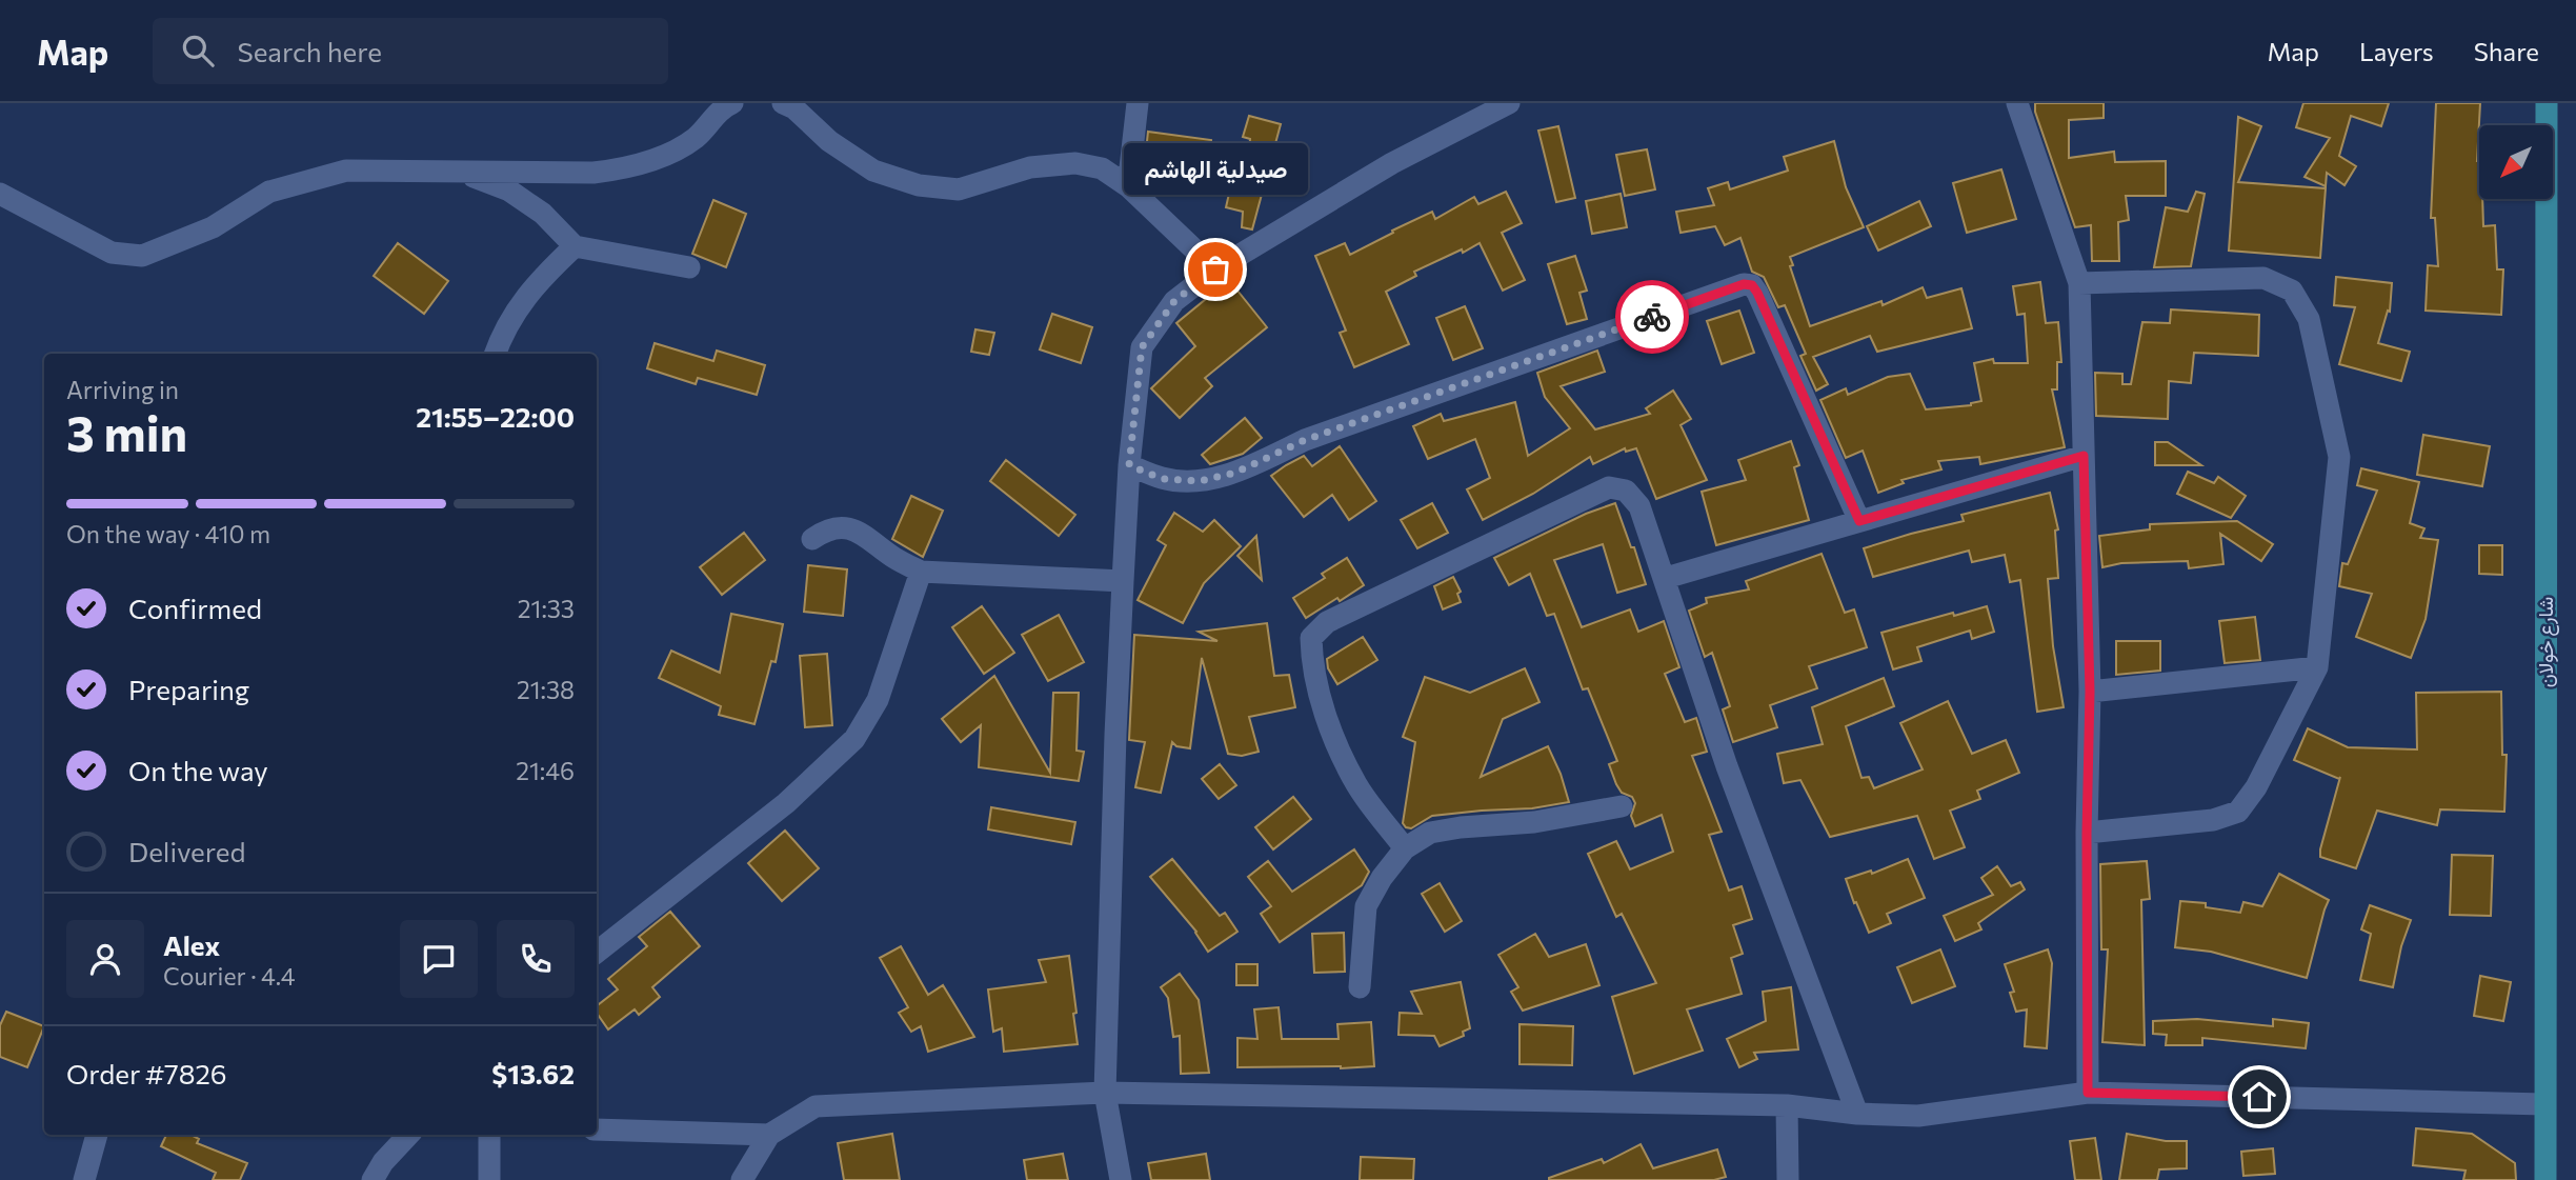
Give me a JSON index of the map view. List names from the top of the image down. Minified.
{"streets":{"main road":["شارع خولان"]},"places":["صيدلية الهاشم"],"north":"bottom left","page":{"header":"Map","search":"Search here","nav":["Map","Layers","Share"],"bubble":"صيدلية الهاشم","heading":["3 min","Arriving in","21:55–22:00"],"panel":["Alex","Courier · 4.4","Order #7826","$13.62"],"bar":"On the way · 410 m","list":[["Confirmed","21:33"],["Preparing","21:38"],["On the way","21:46"],"Delivered"]}}
